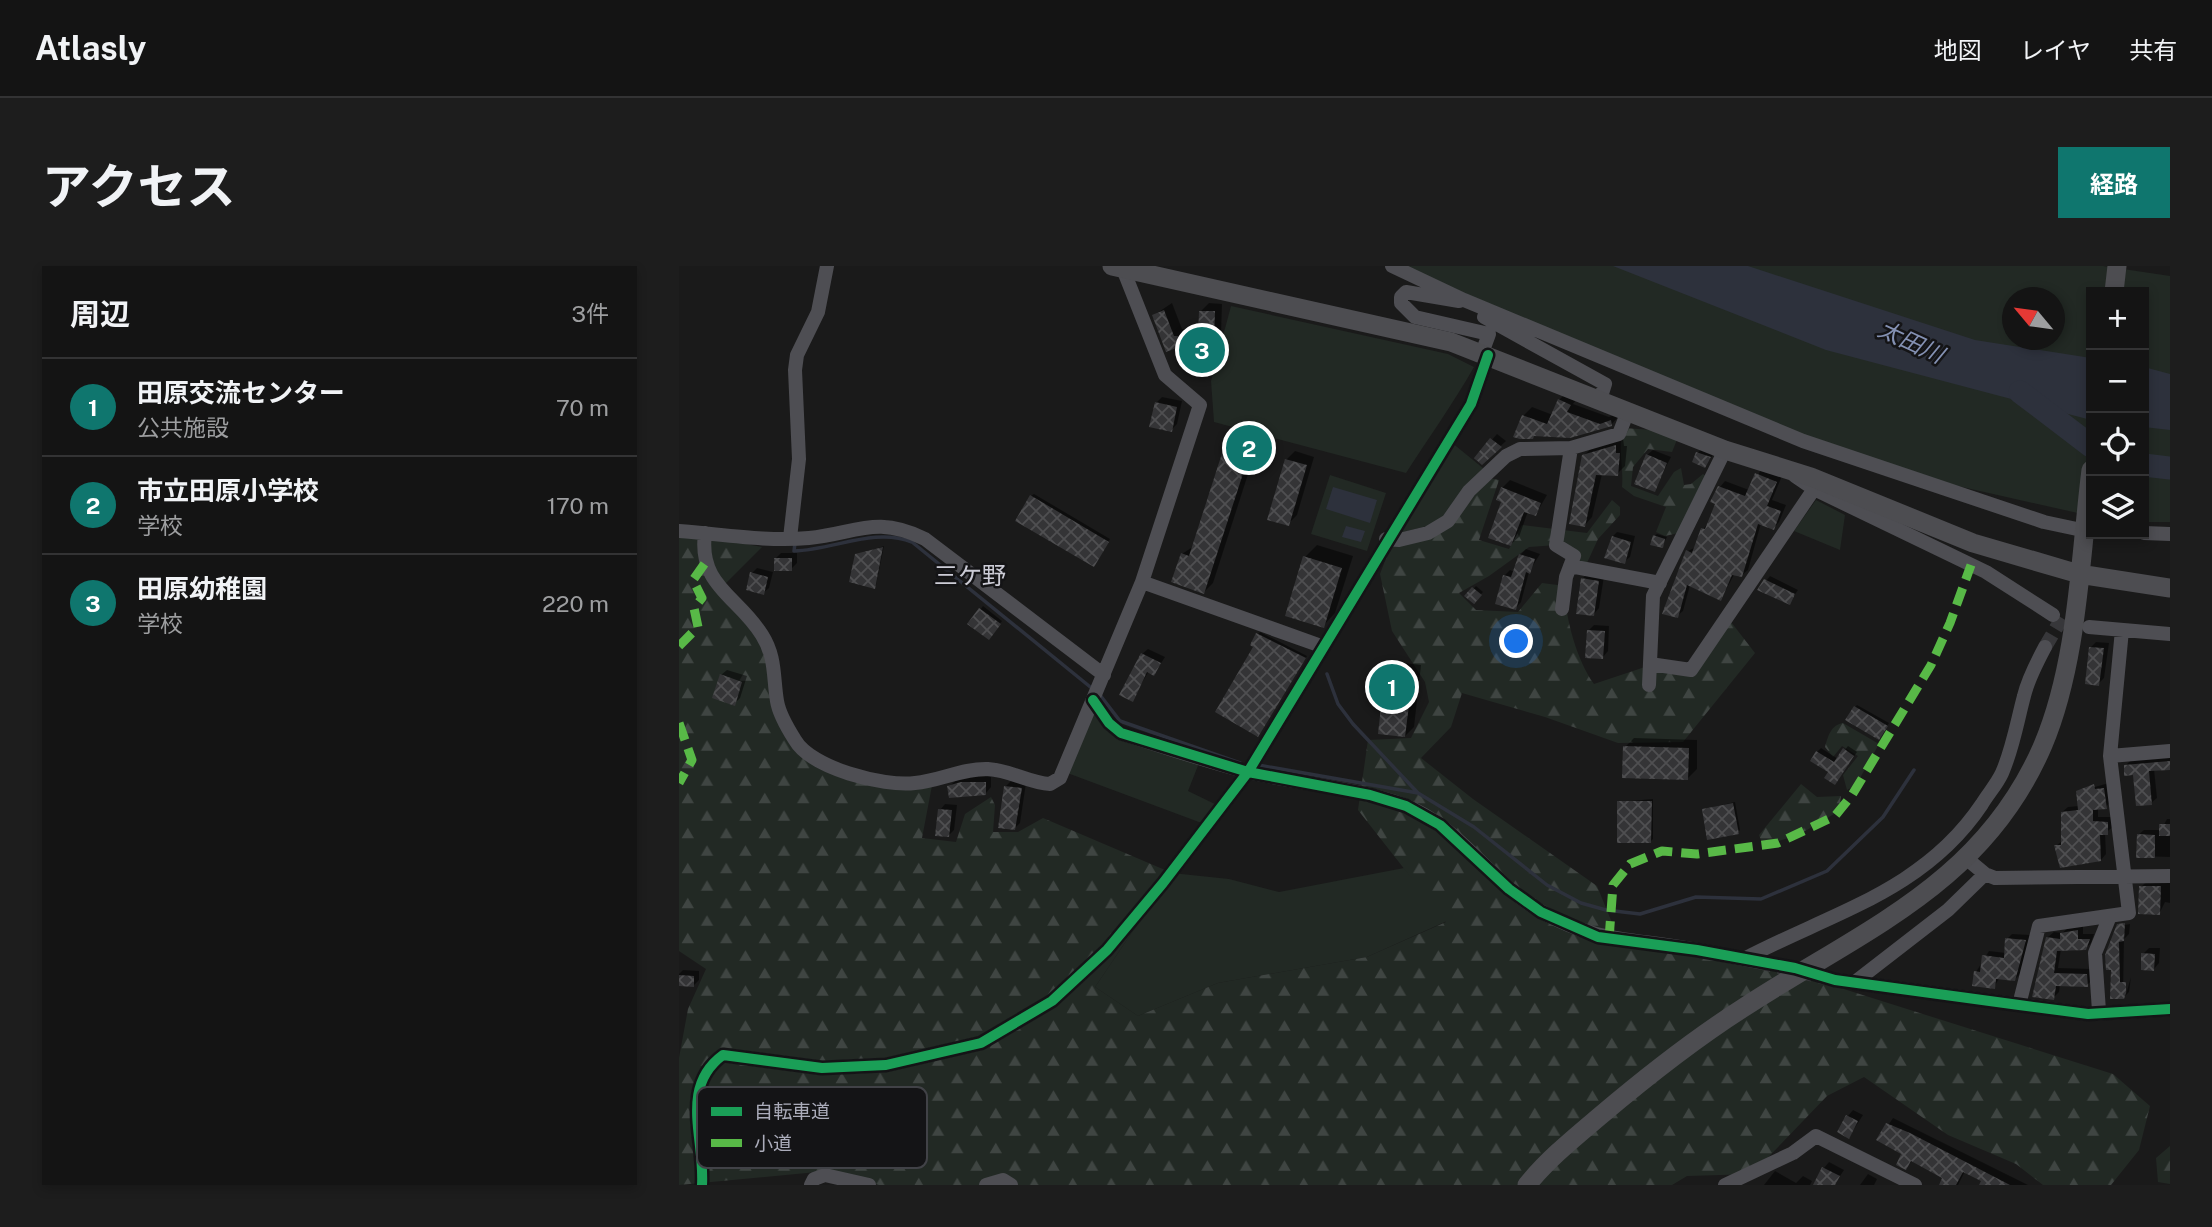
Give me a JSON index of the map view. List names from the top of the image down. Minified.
{"districts":["三ケ野"],"water":["太田川"],"legend":["自転車道","小道"],"north":"top left","page":{"header":"Atlasly","nav":["地図","レイヤ","共有"],"title":"アクセス","buttons":"経路","heading":["周辺","3件"],"map_buttons":["+","−"],"pins":["3","2","1"],"list":[{"mark":"1","name":"田原交流センター","note":"公共施設","value":"70 m"},{"mark":"2","name":"市立田原小学校","note":"学校","value":"170 m"},{"mark":"3","name":"田原幼稚園","note":"学校","value":"220 m"}]}}
